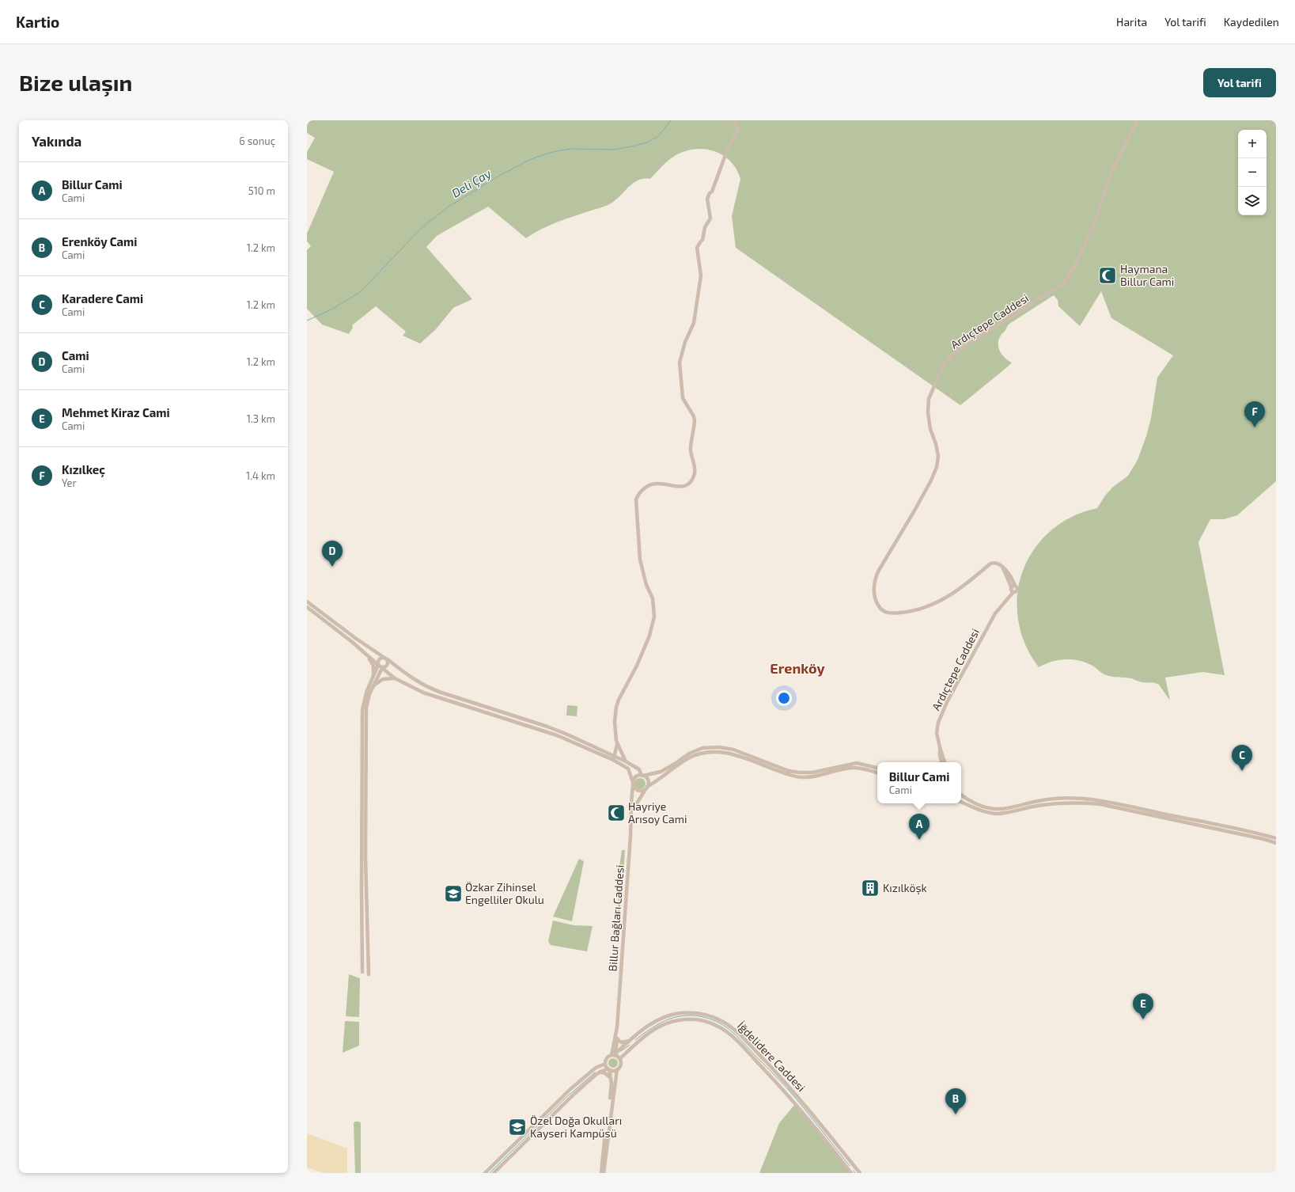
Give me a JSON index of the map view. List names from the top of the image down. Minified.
{"streets":{"street":["Ardıçtepe Caddesi","Billur Bağları Caddesi","İğdelidere Caddesi"]},"districts":["Erenköy"],"water":["Deli Çay"],"places":{"mosque":["Haymana Billur Cami","Hayriye Arısoy Cami"],"building":["Kızılköşk"],"school or university":["Özkar Zihinsel Engelliler Okulu","Özel Doğa Okulları Kayseri Kampüsü"]},"page":{"header":"Kartio","nav":["Harita","Yol tarifi","Kaydedilen"],"buttons":"Yol tarifi","title":"Bize ulaşın","heading":["Yakında","6 sonuç"],"map_buttons":["+","−"],"list":[{"mark":"A","name":"Billur Cami","note":"Cami","value":"510 m"},{"mark":"B","name":"Erenköy Cami","note":"Cami","value":"1.2 km"},{"mark":"C","name":"Karadere Cami","note":"Cami","value":"1.2 km"},{"mark":"D","name":"Cami","note":"Cami","value":"1.2 km"},{"mark":"E","name":"Mehmet Kiraz Cami","note":"Cami","value":"1.3 km"},{"mark":"F","name":"Kızılkeç","note":"Yer","value":"1.4 km"}],"pins":["F","D","C","A","E","B"],"popup":["Billur Cami","Cami"]}}
